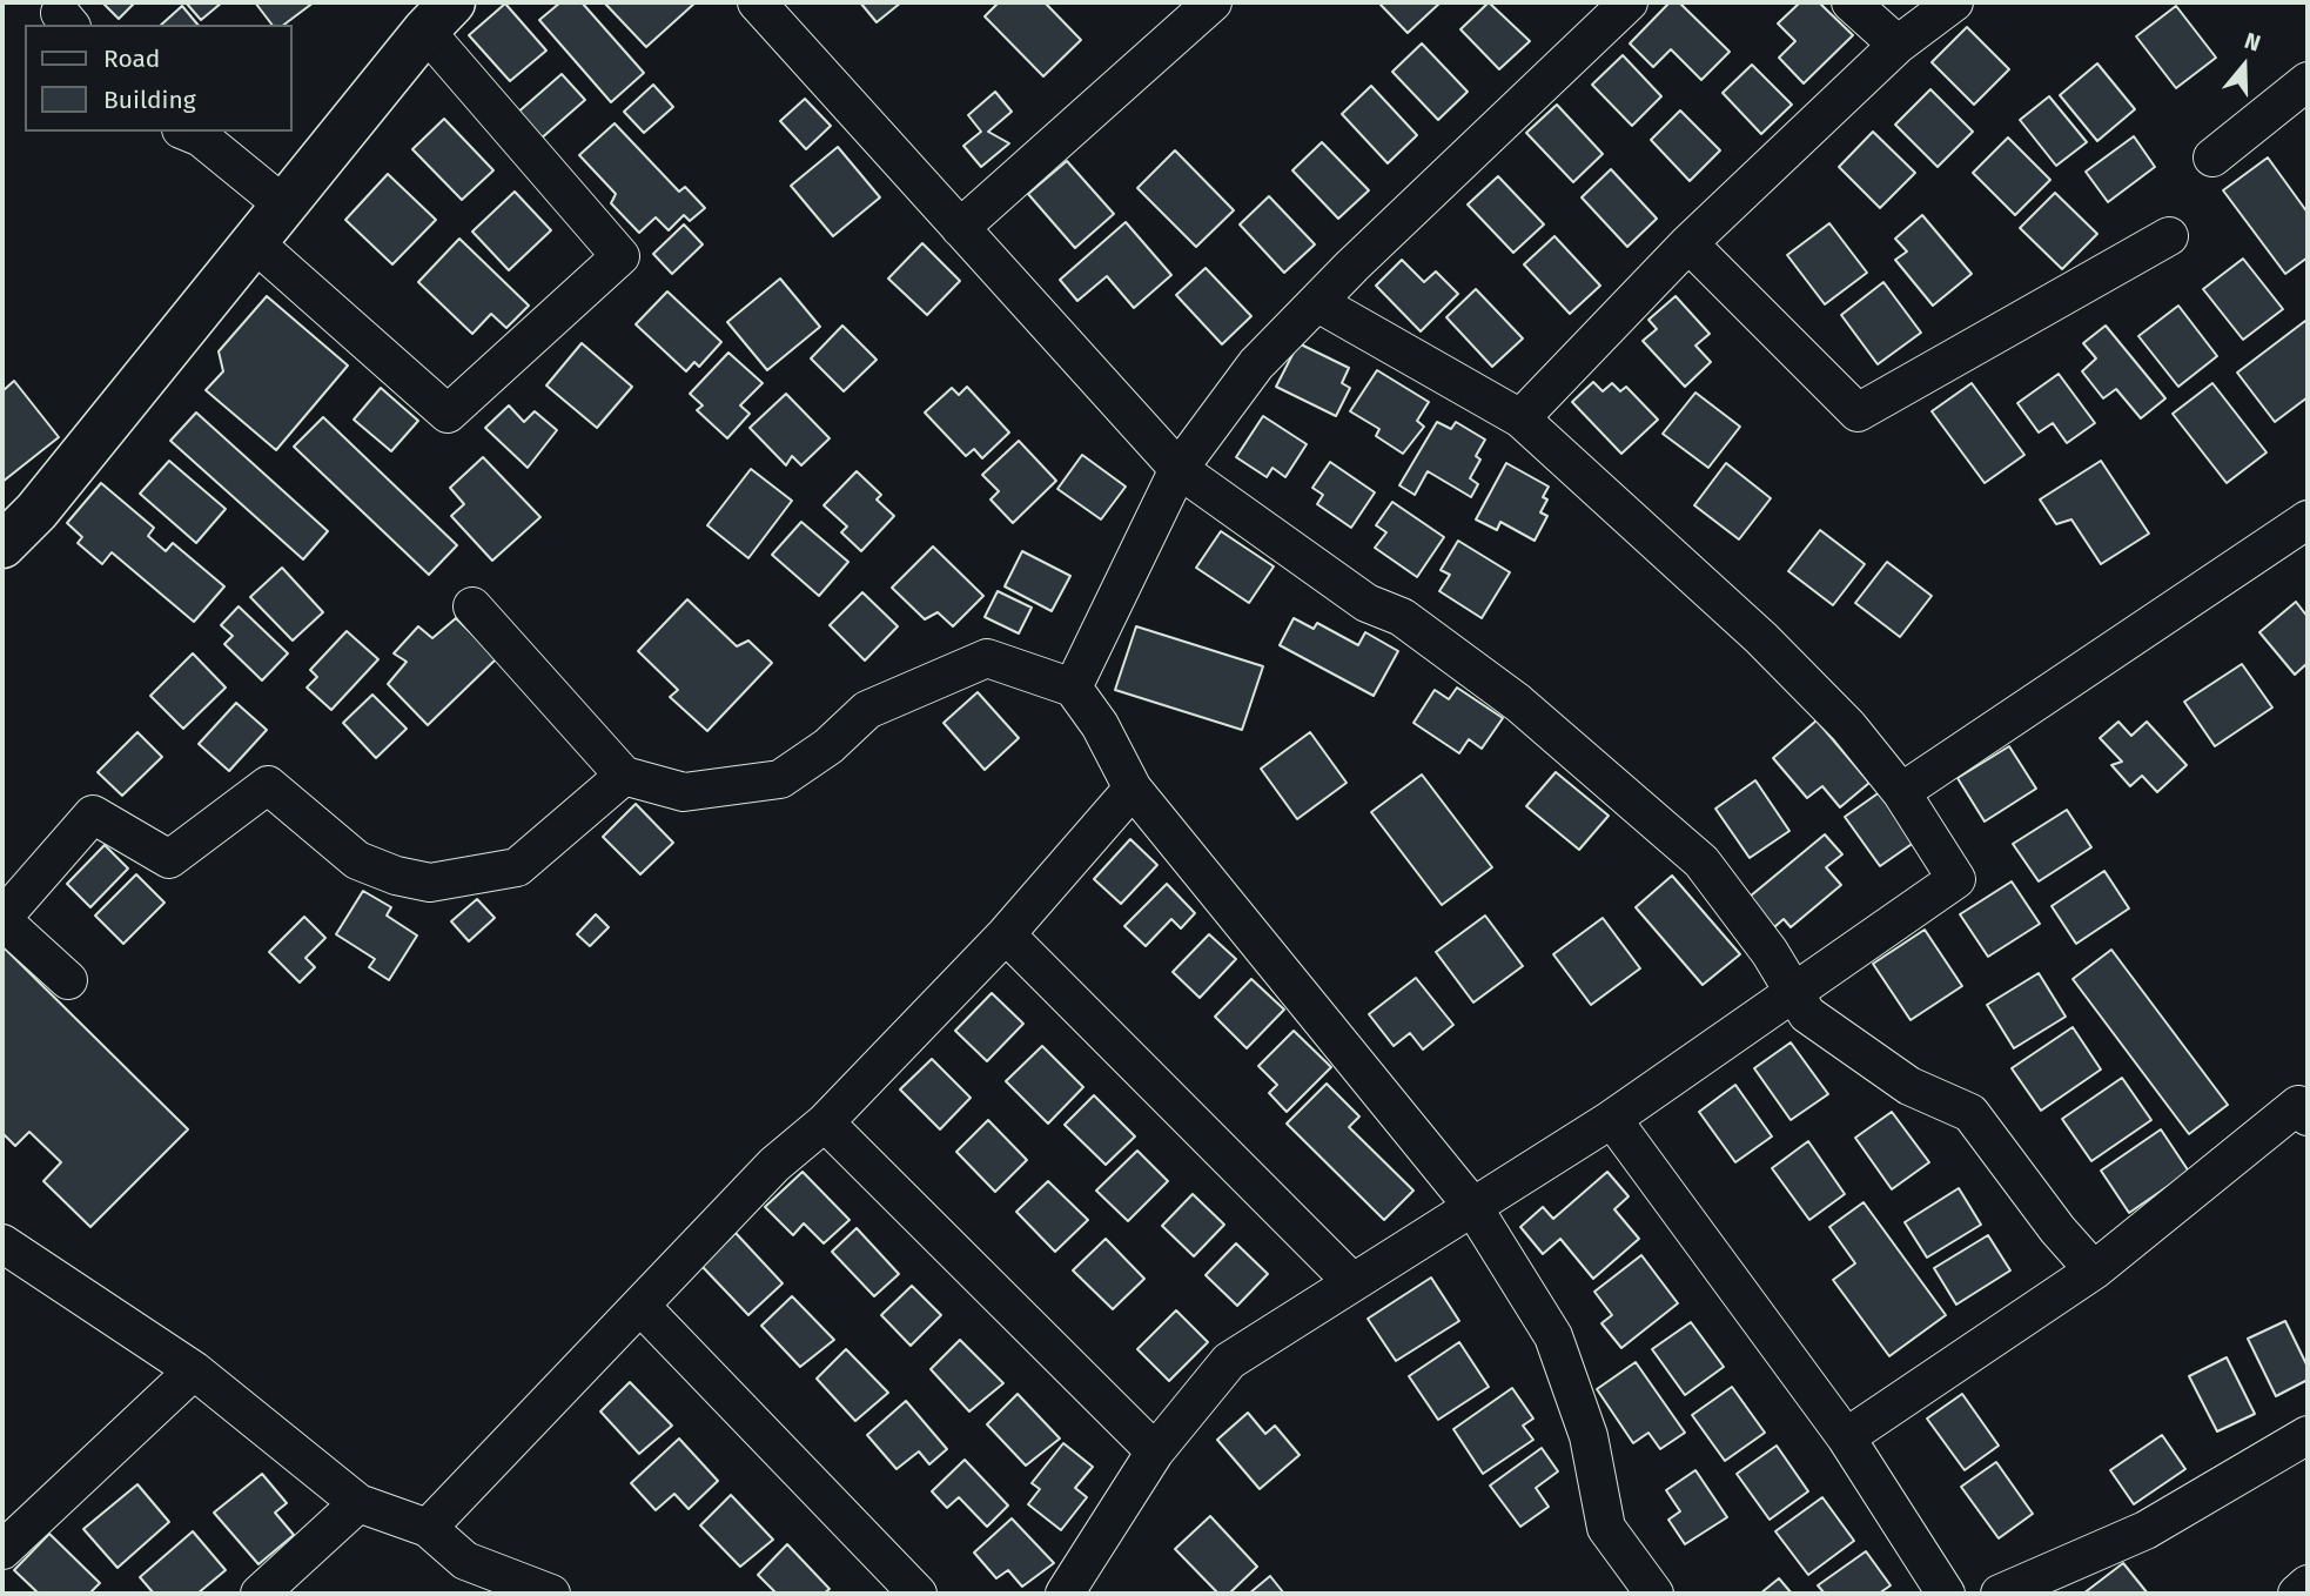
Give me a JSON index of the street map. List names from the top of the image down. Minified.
{"legend":["Road","Building"],"north":"top"}
